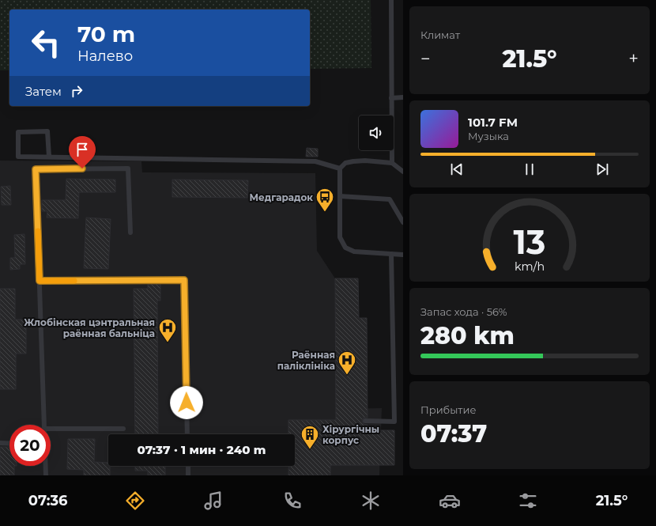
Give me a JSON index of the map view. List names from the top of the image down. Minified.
{"places":{"bus stop":["Медгарадок"],"hospital":["Жлобінская цэнтральная раённая бальніца","Раённая паліклініка"],"building":["Хірургічны корпус"]},"page":{"tile":["Климат",["Запас хода · 56%","280 km"],["Прибытие","07:37"]],"turn":["70 m","Налево"],"heat":["−","21.5°","+"],"then":"Затем","song":["101.7 FM","Музыка"],"limit":"20","trip":"07:37 · 1 мин · 240 m","tabs":["07:36","21.5°"],"gauge":["13","km/h"]}}
